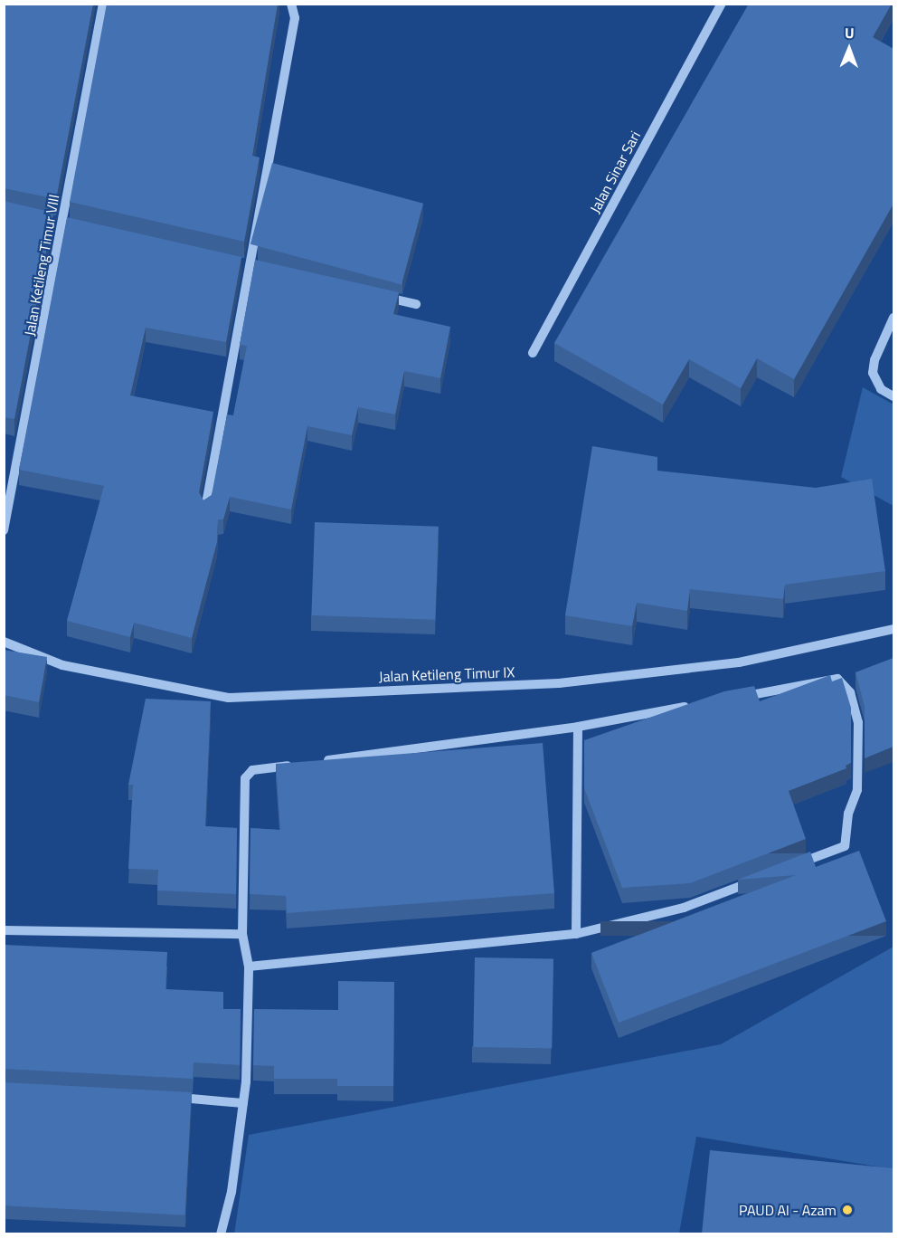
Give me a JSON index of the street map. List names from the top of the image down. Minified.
{"streets":{"street":["Jalan Sinar Sari","Jalan Ketileng Timur VIII","Jalan Ketileng Timur IX"]},"places":["PAUD Al - Azam"],"north":"top"}
